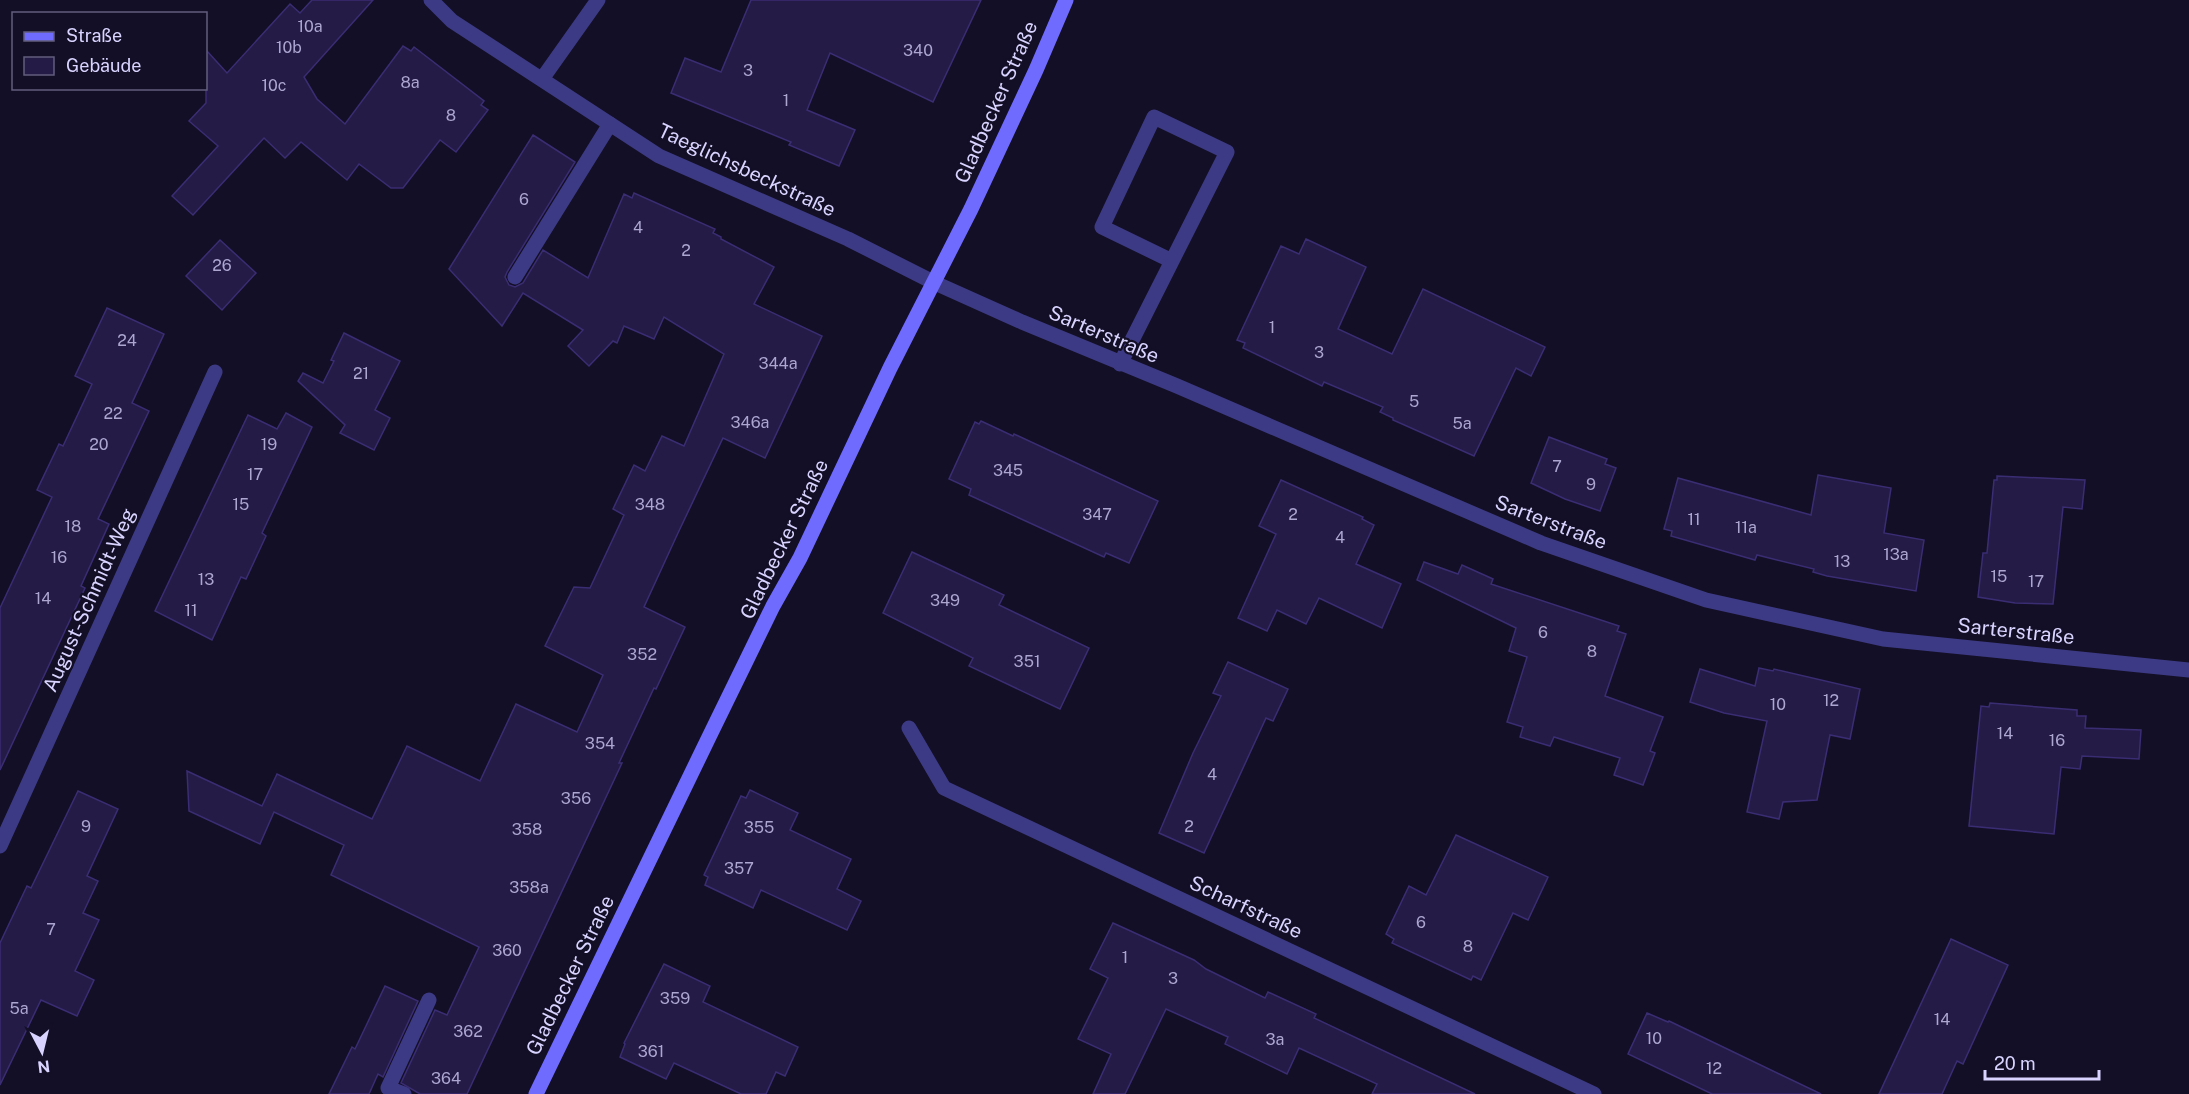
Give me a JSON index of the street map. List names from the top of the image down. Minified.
{"streets":{"main road":["Gladbecker Straße"],"street":["Taeglichsbeckstraße","Sarterstraße","August-Schmidt-Weg","Scharfstraße"]},"crossings":[["Gladbecker Straße","Taeglichsbeckstraße"],["Gladbecker Straße","Sarterstraße"],["Taeglichsbeckstraße","Sarterstraße"]],"house_numbers":["10a","10b","340","3","8a","10c","1","8","6","4","2","26","1","24","3","344a","21","5","22","346a","5a","20","19","7","345","17","9","15","348","347","2","11","18","11a","4","13a","16","13","15","13","17","14","349","11","6","8","352","351","12","10","14","16","354","4","356","9","2","355","358","357","358a","6","7","8","360","1","3","359","5a","14","362","10","3a","361","12","364"],"legend":["Straße","Gebäude"],"scale_bar":"20 m","north":"bottom"}
